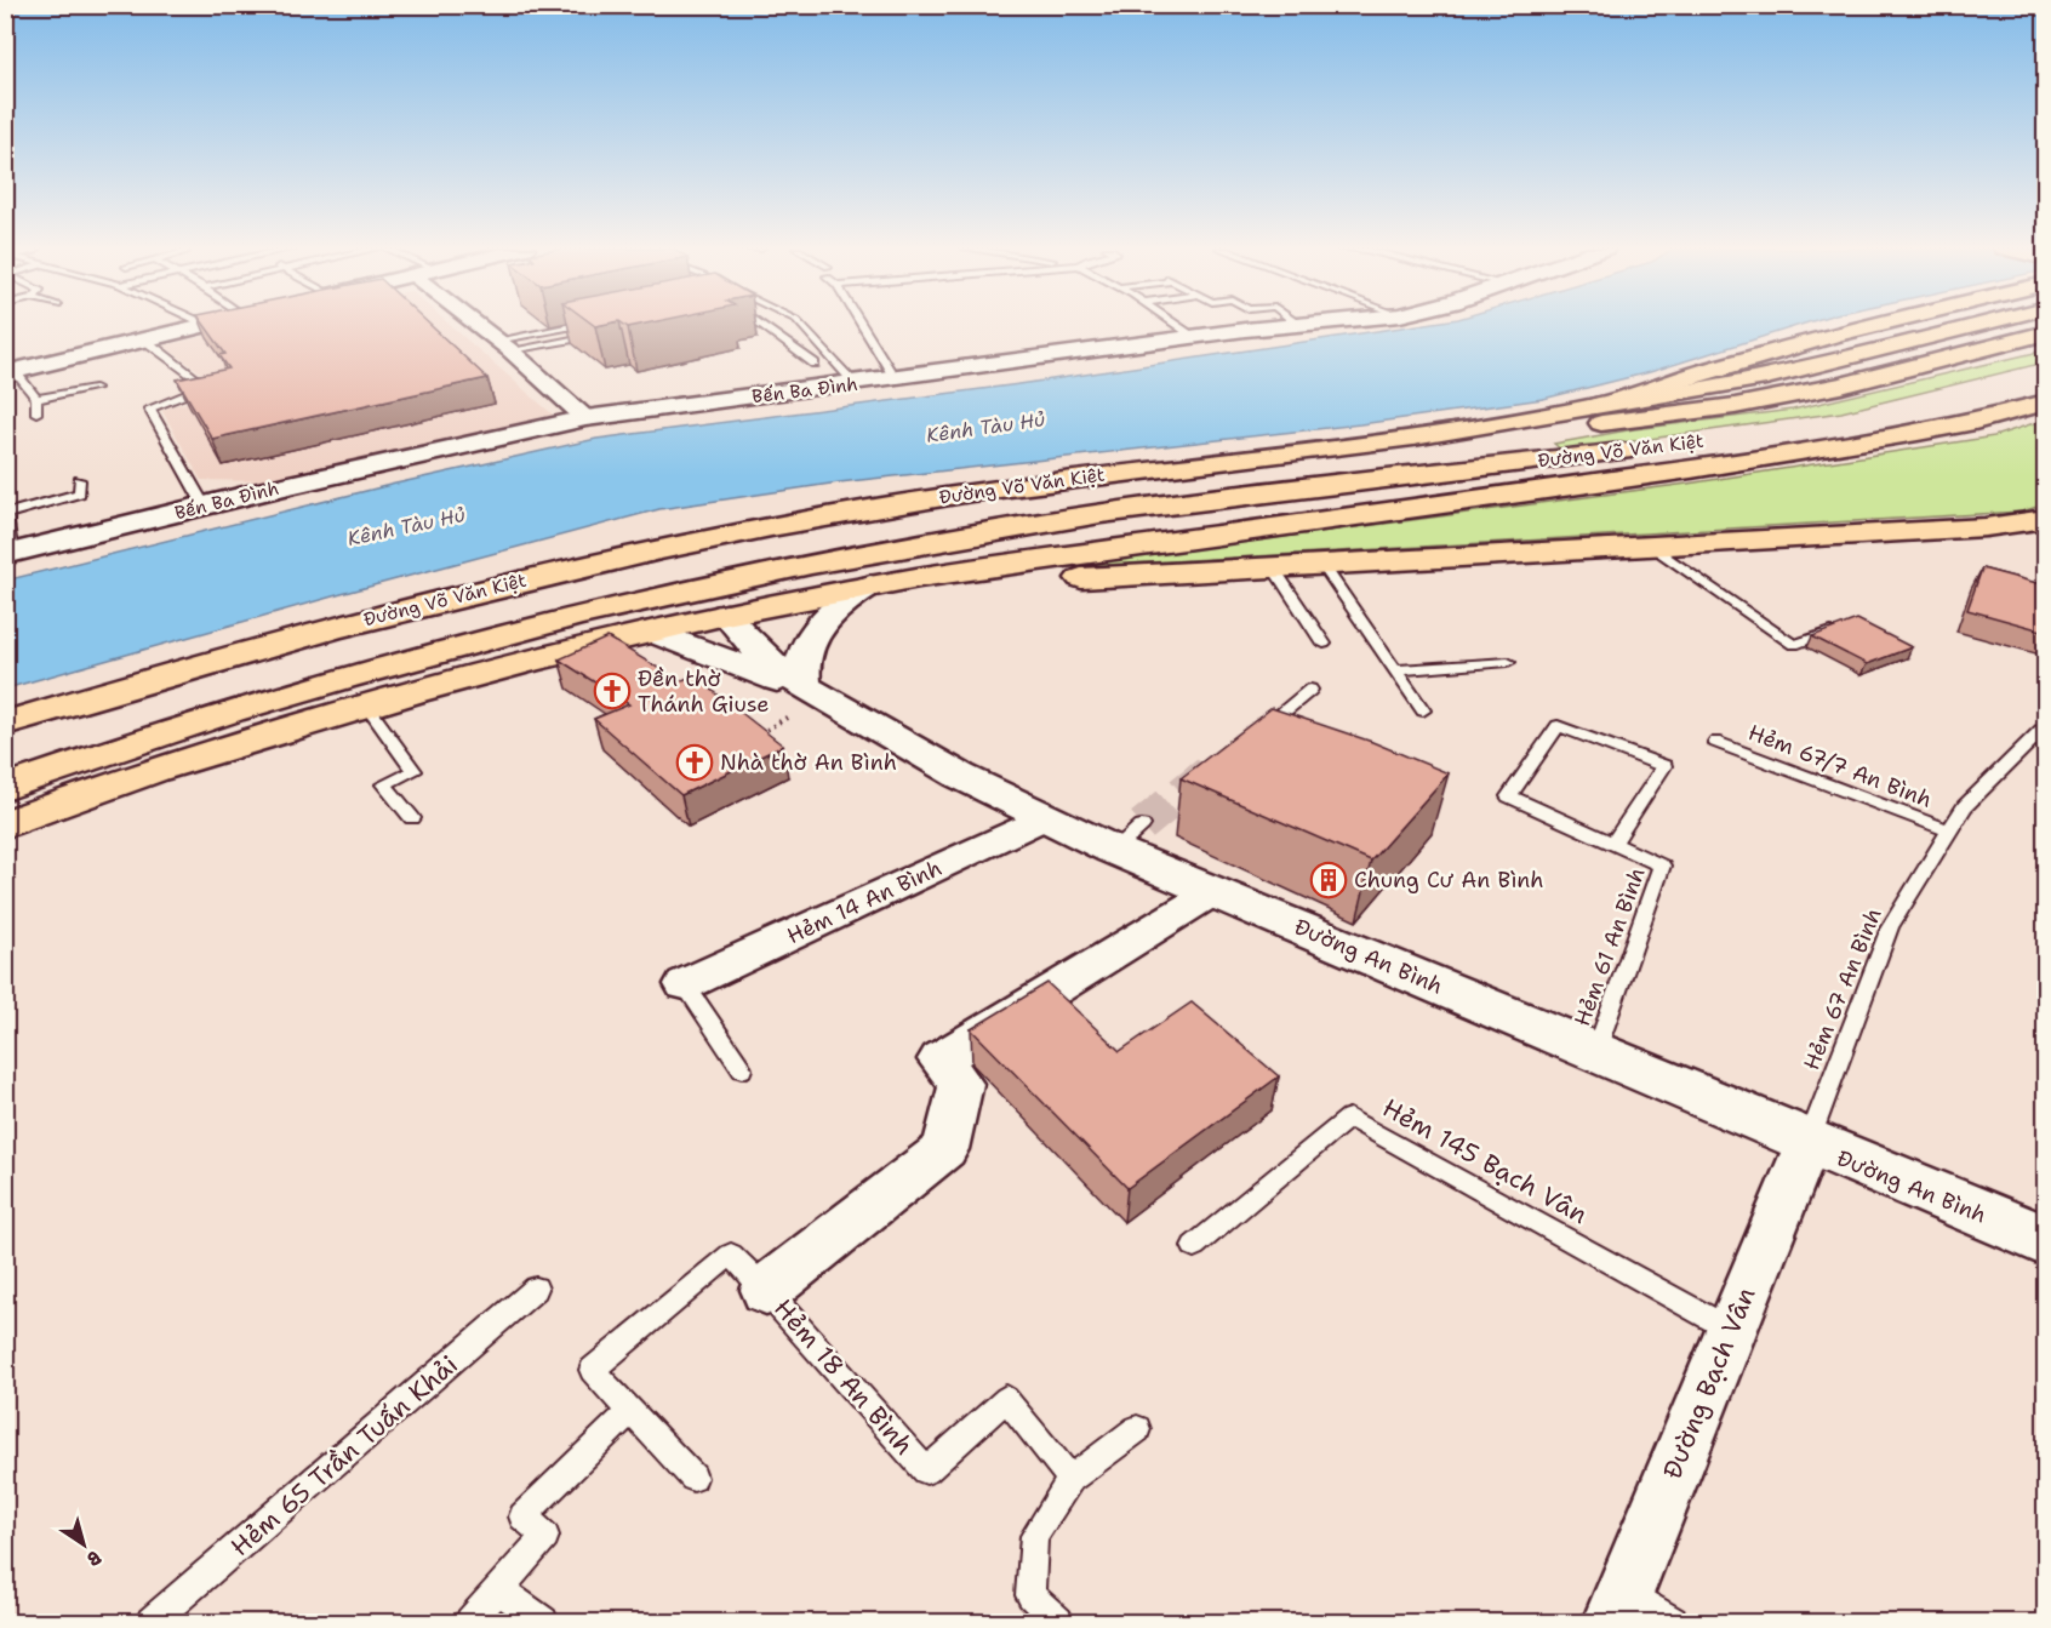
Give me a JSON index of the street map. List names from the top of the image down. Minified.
{"streets":{"main road":["Đường Võ Văn Kiệt"],"street":["Bến Ba Đình","Hẻm 14 An Bình","Đường An Bình","Hẻm 18 An Bình","Đường Bạch Vân"],"lane":["Hẻm 67/7 An Bình","Hẻm 61 An Bình","Hẻm 67 An Bình","Hẻm 145 Bạch Vân","Hẻm 65 Trần Tuấn Khải"]},"crossings":[["Đường Võ Văn Kiệt","Đường An Bình"],["Hẻm 67/7 An Bình","Hẻm 67 An Bình"],["Hẻm 14 An Bình","Đường An Bình"],["Hẻm 61 An Bình","Đường An Bình"],["Đường An Bình","Hẻm 67 An Bình"],["Đường An Bình","Hẻm 18 An Bình"],["Đường An Bình","Đường Bạch Vân"],["Hẻm 67 An Bình","Đường Bạch Vân"],["Hẻm 145 Bạch Vân","Đường Bạch Vân"]],"water":["Kênh Tàu Hủ"],"places":{"church":["Đền thờ Thánh Giuse","Nhà thờ An Bình"],"building":["Chung Cư An Bình"]},"north":"bottom right"}
